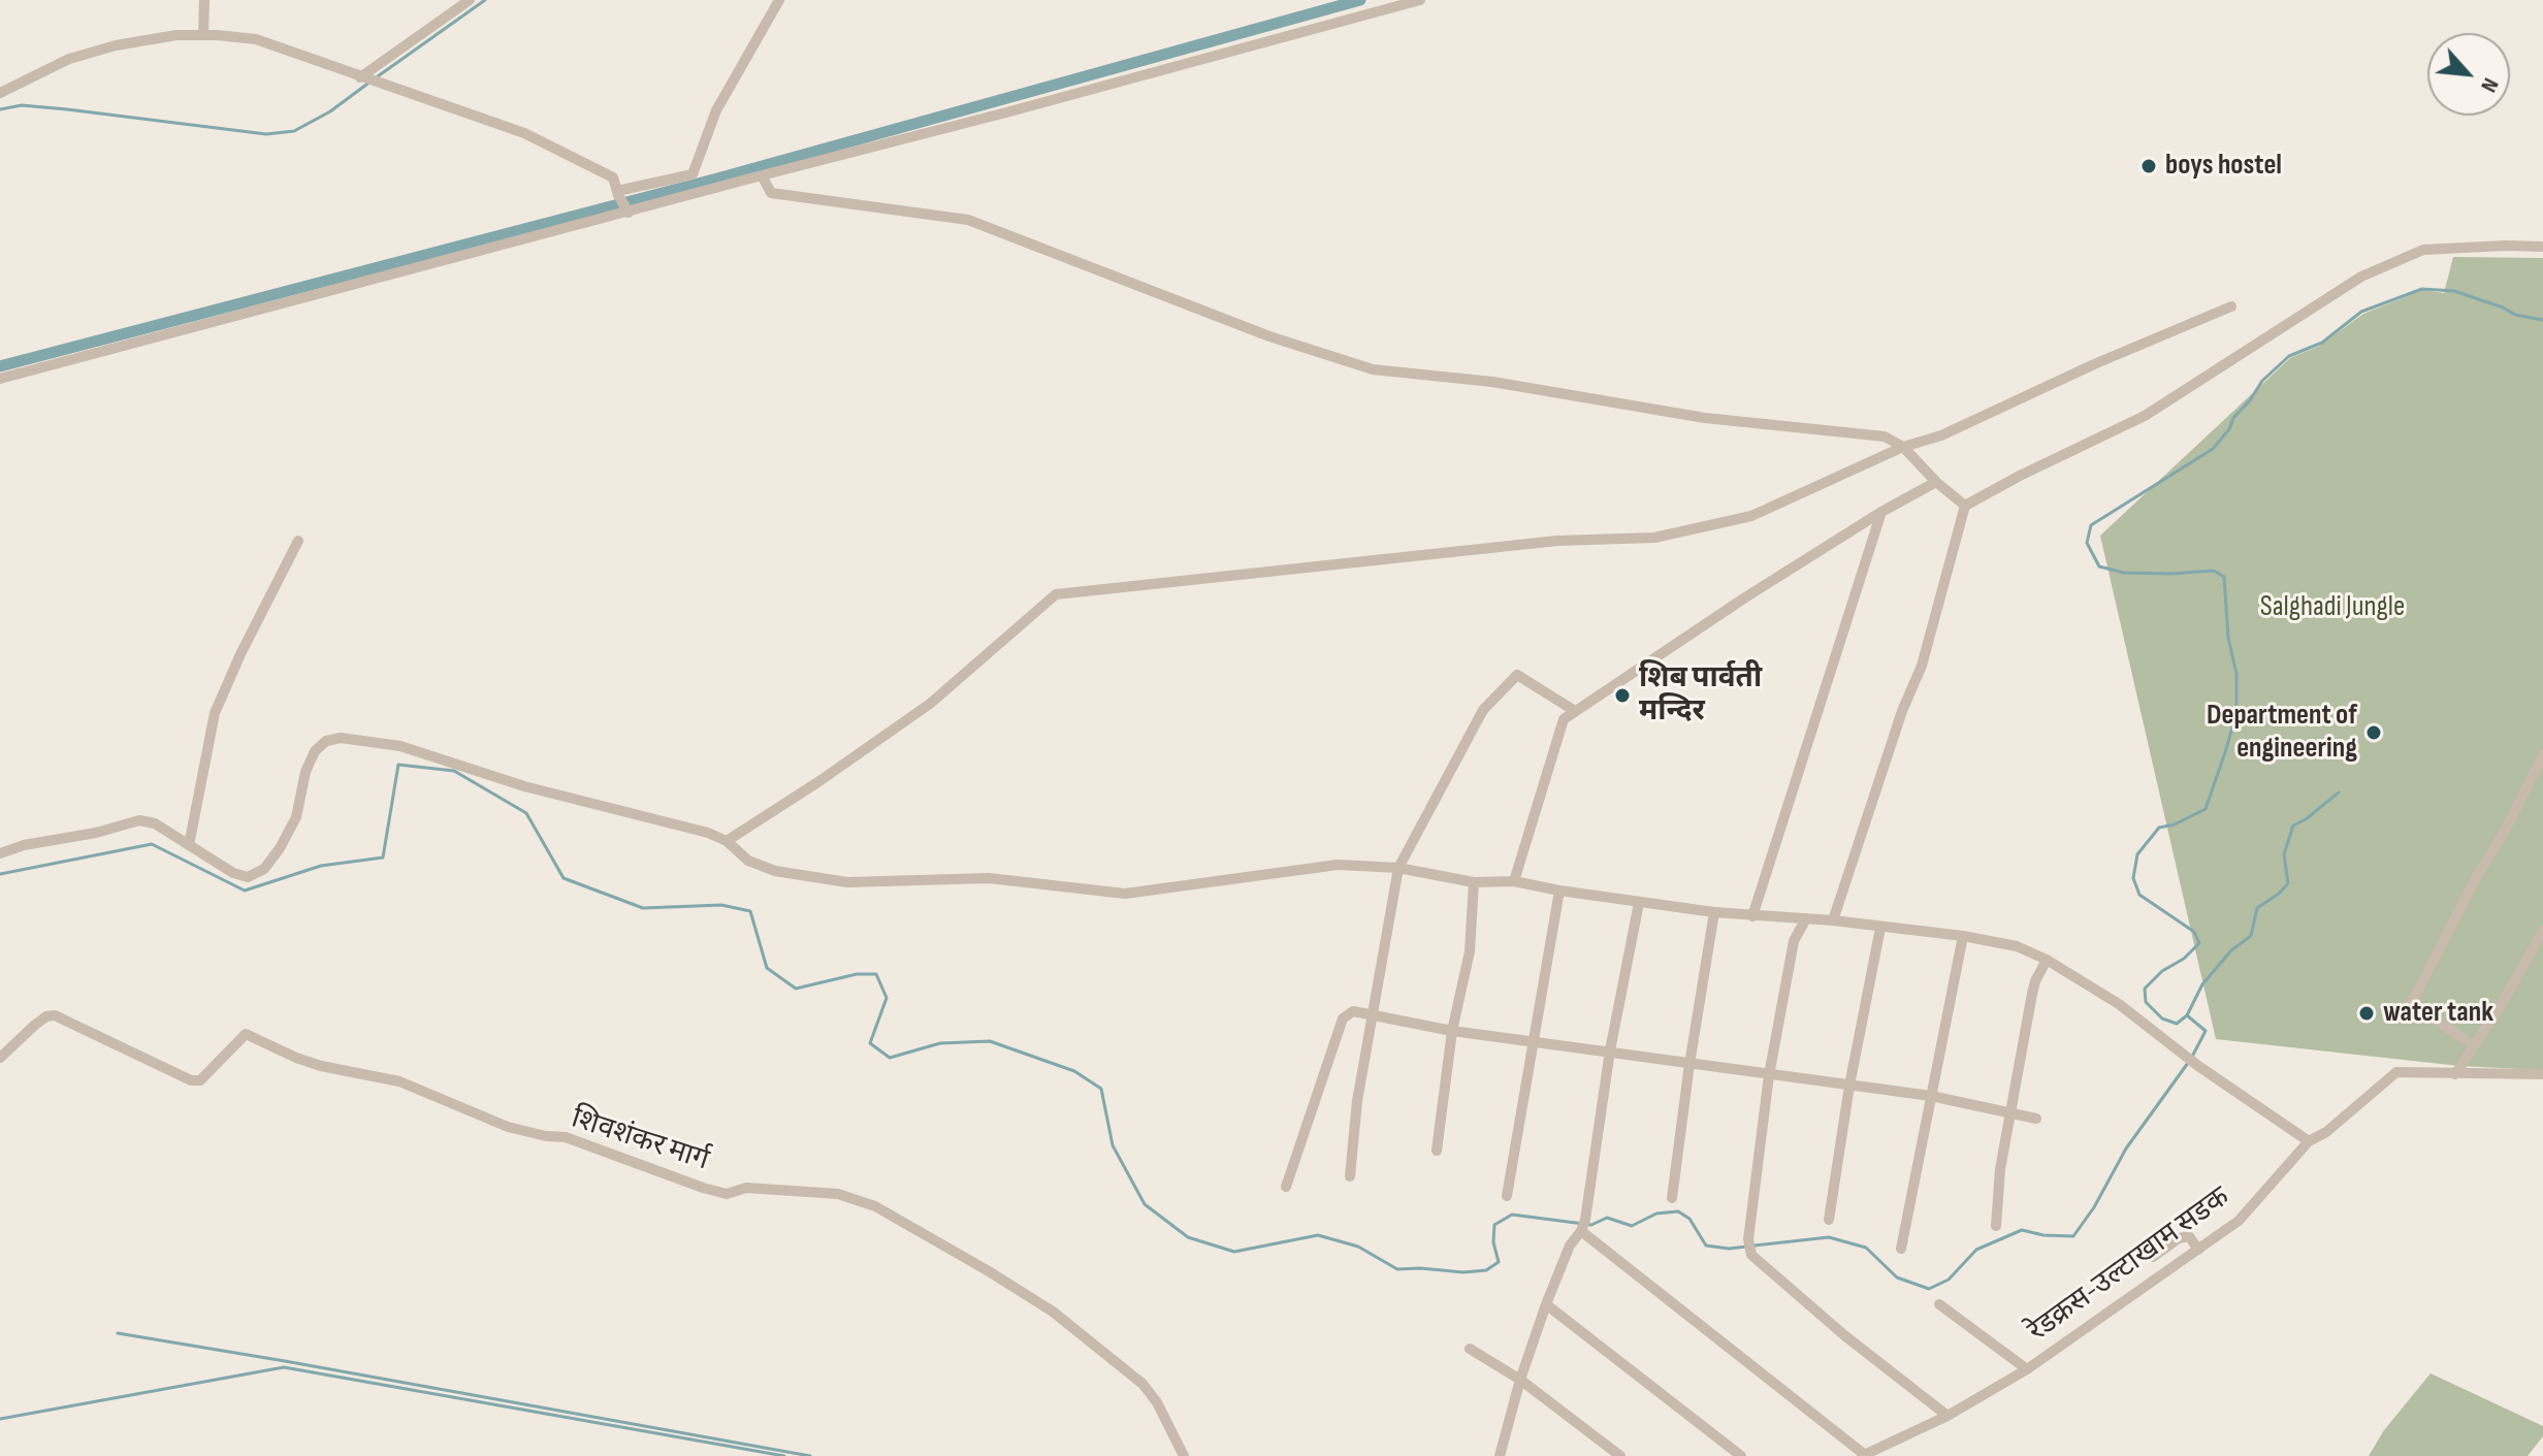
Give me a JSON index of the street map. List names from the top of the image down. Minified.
{"streets":{"street":["शिवशंकर मार्ग","रेडक्रस-उल्टाखाम सडक"]},"parks":["Salghadi Jungle"],"places":["boys hostel","शिब पार्वती मन्दिर","Department of engineering","water tank"],"north":"bottom right"}
